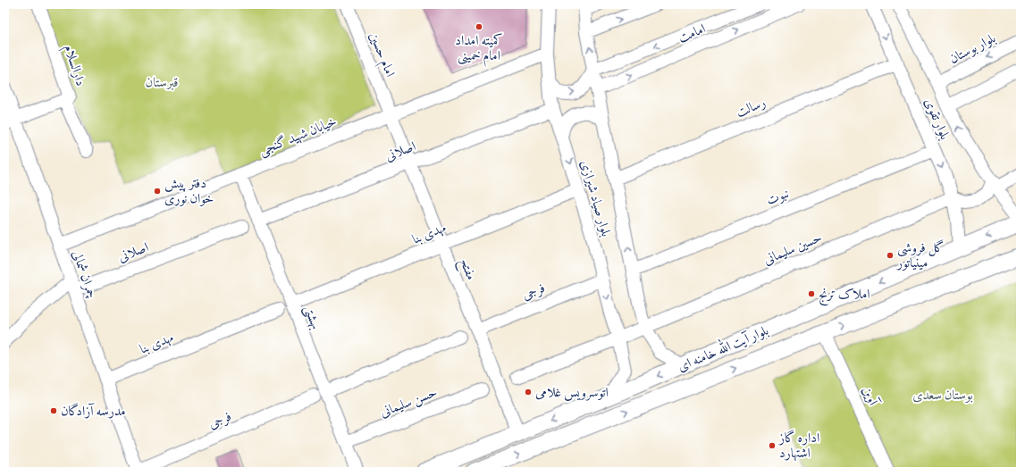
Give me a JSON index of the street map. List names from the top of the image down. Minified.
{"streets":{"main road":["بلوار آیت الله خامنه ای"],"street":["امامت","بلوار بوستان","امام حسین","دارالسلام","رسالت","بلوار تقوی","خیابان شهید گنجی","اصلانی","نبوت","بلوار صیاد شیرازی","مهدی بنا","حسین سلیمانی","مفتح","چمران شمالی","فرجی","بهشتی","آوین","حسن سلیمانی"]},"crossings":[["امامت","بلوار صیاد شیرازی"],["بلوار بوستان","بلوار تقوی"],["امام حسین","خیابان شهید گنجی"],["امام حسین","مفتح"],["رسالت","بلوار تقوی"],["رسالت","بلوار صیاد شیرازی"],["بلوار تقوی","نبوت"],["بلوار تقوی","حسین سلیمانی"],["بلوار تقوی","بلوار آیت الله خامنه ای"],["خیابان شهید گنجی","بلوار صیاد شیرازی"],["خیابان شهید گنجی","مفتح"],["خیابان شهید گنجی","چمران شمالی"],["خیابان شهید گنجی","بهشتی"],["اصلانی","بلوار صیاد شیرازی"],["اصلانی","مفتح"],["اصلانی","چمران شمالی"],["اصلانی","بهشتی"],["نبوت","بلوار صیاد شیرازی"],["بلوار صیاد شیرازی","مهدی بنا"],["بلوار صیاد شیرازی","حسین سلیمانی"],["بلوار صیاد شیرازی","فرجی"],["بلوار صیاد شیرازی","بلوار آیت الله خامنه ای"],["مهدی بنا","مفتح"],["مهدی بنا","چمران شمالی"],["مهدی بنا","بهشتی"],["مفتح","فرجی"],["مفتح","بلوار آیت الله خامنه ای"],["چمران شمالی","فرجی"],["بهشتی","حسن سلیمانی"],["بلوار آیت الله خامنه ای","آوین"]],"parks":["قبرستان","بوستان سعدی"],"places":["کمیته امداد امام خمینی","دفتر پیش خوان نوری","گل فروشی مینیاتور","املاک ترنج","اتوسرویس غلامی","مدرسه آزادگان","اداره گاز اشتهارد"]}
